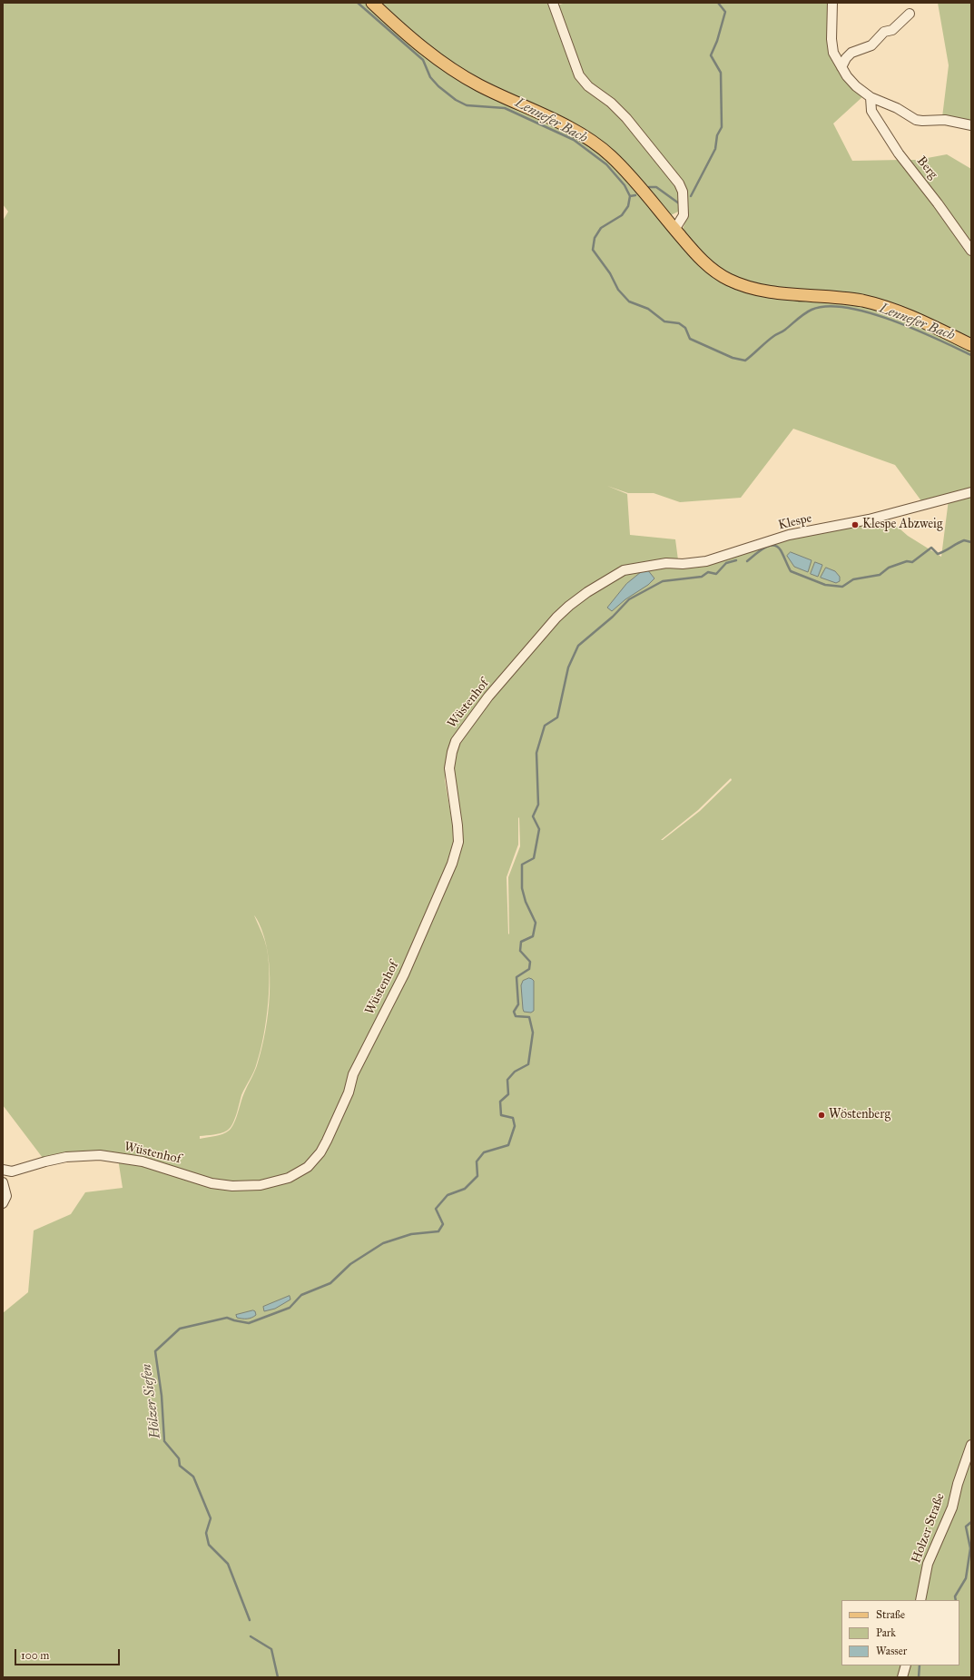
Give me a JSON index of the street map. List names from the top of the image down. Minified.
{"streets":{"street":["Berg","Klespe","Wüstenhof","Holzer Straße"]},"crossings":[["Klespe","Wüstenhof"]],"water":["Lennefer Bach","Hölzer Siefen"],"places":["Klespe Abzweig","Wöstenberg"],"legend":["Straße","Park","Wasser"],"scale_bar":"100 m"}
